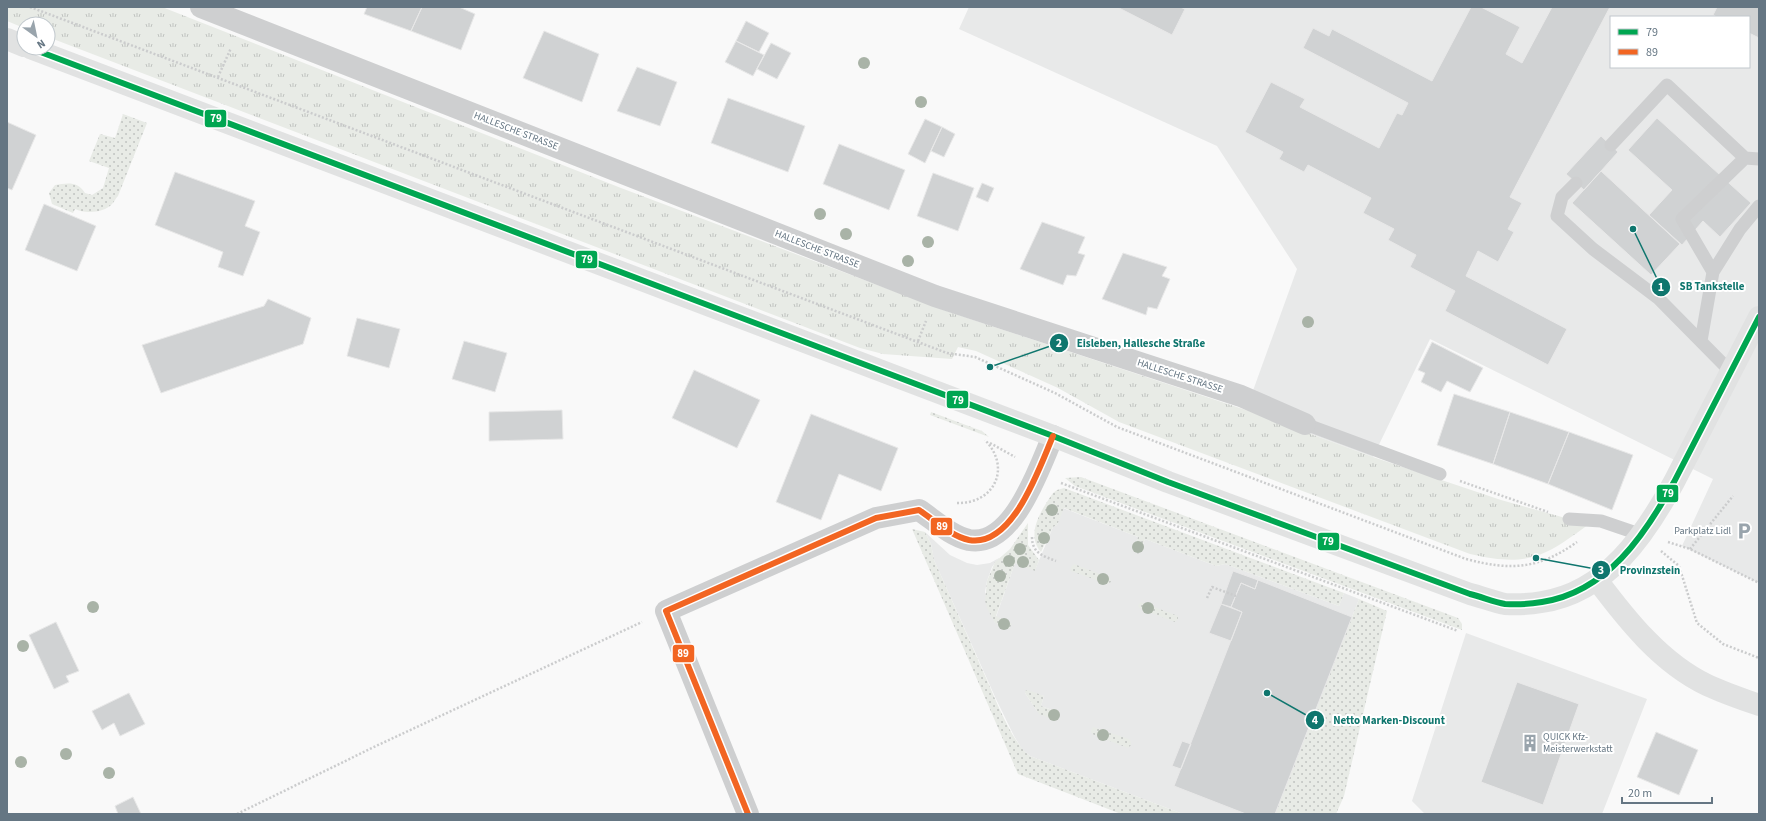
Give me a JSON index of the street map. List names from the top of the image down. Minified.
{"streets":{"street":["HALLESCHE STRASSE"]},"places":{"other":["SB Tankstelle","Eisleben, Hallesche Straße","Provinzstein","Netto Marken-Discount"],"parking":["Parkplatz Lidl"],"building":["QUICK Kfz- Meisterwerkstatt"]},"lines":["transit line 79","transit line 89"],"legend":["79","89"],"scale_bar":"20 m","north":"bottom right"}
